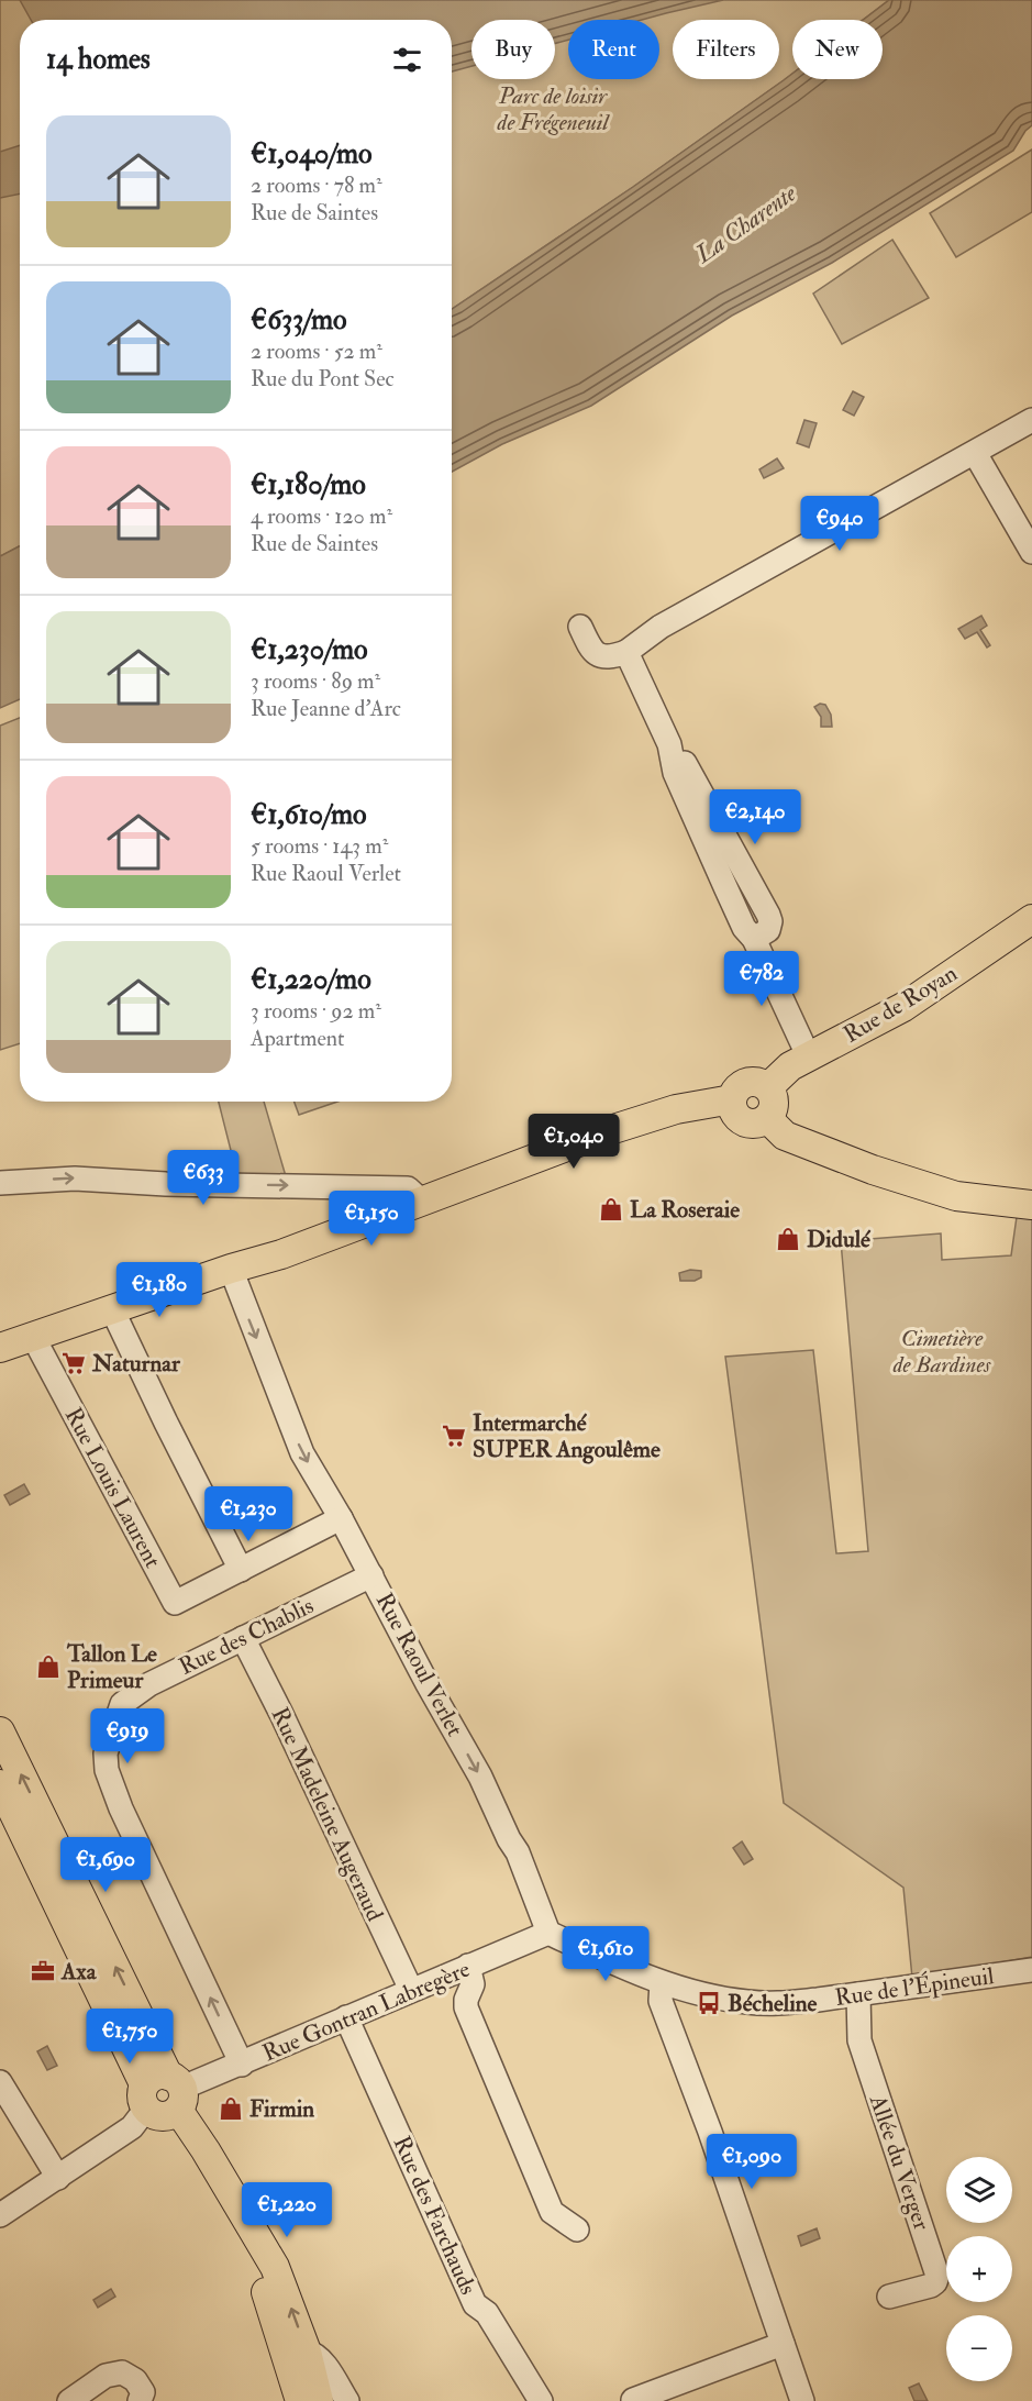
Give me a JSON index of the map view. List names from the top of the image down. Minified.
{"streets":{"main road":["Rue de Royan"],"street":["Rue Louis Laurent","Rue des Chablis","Rue Raoul Verlet","Rue Madeleine Augeraud","Rue de l'Épineuil","Rue Gontran Labregère","Allée du Verger","Rue des Farchauds"]},"crossings":[["Rue des Chablis","Rue Raoul Verlet"],["Rue des Chablis","Rue Madeleine Augeraud"],["Rue des Chablis","Rue Gontran Labregère"],["Rue Raoul Verlet","Rue Gontran Labregère"],["Rue Madeleine Augeraud","Rue Gontran Labregère"],["Rue de l'Épineuil","Allée du Verger"],["Rue Gontran Labregère","Rue des Farchauds"]],"one_way":["Rue des Chablis"],"water":["La Charente"],"parks":["Parc de loisir de Frégeneuil","Cimetière de Bardines"],"places":{"shop":["La Roseraie","Didulé","Tallon Le Primeur","Firmin"],"supermarket":["Naturnar","Intermarché SUPER Angoulême"],"office":["Axa"],"bus stop":["Bécheline"]},"page":{"chip":["Buy","Rent","Filters","New"],"heading":"14 homes","list":[{"name":"€1,040/mo","note":"2 rooms · 78 m² · Rue de Saintes"},{"name":"€633/mo","note":"2 rooms · 52 m² · Rue du Pont Sec"},{"name":"€1,180/mo","note":"4 rooms · 120 m² · Rue de Saintes"},{"name":"€1,230/mo","note":"3 rooms · 89 m² · Rue Jeanne d'Arc"},{"name":"€1,610/mo","note":"5 rooms · 143 m² · Rue Raoul Verlet"},{"name":"€1,220/mo","note":"3 rooms · 92 m² · Apartment"}],"price":["€940","€2,140","€782","€1,040","€633","€1,150","€1,180","€1,230","€919","€1,690","€1,610","€1,750","€1,090","€1,220"],"map_buttons":["+","−"]}}
